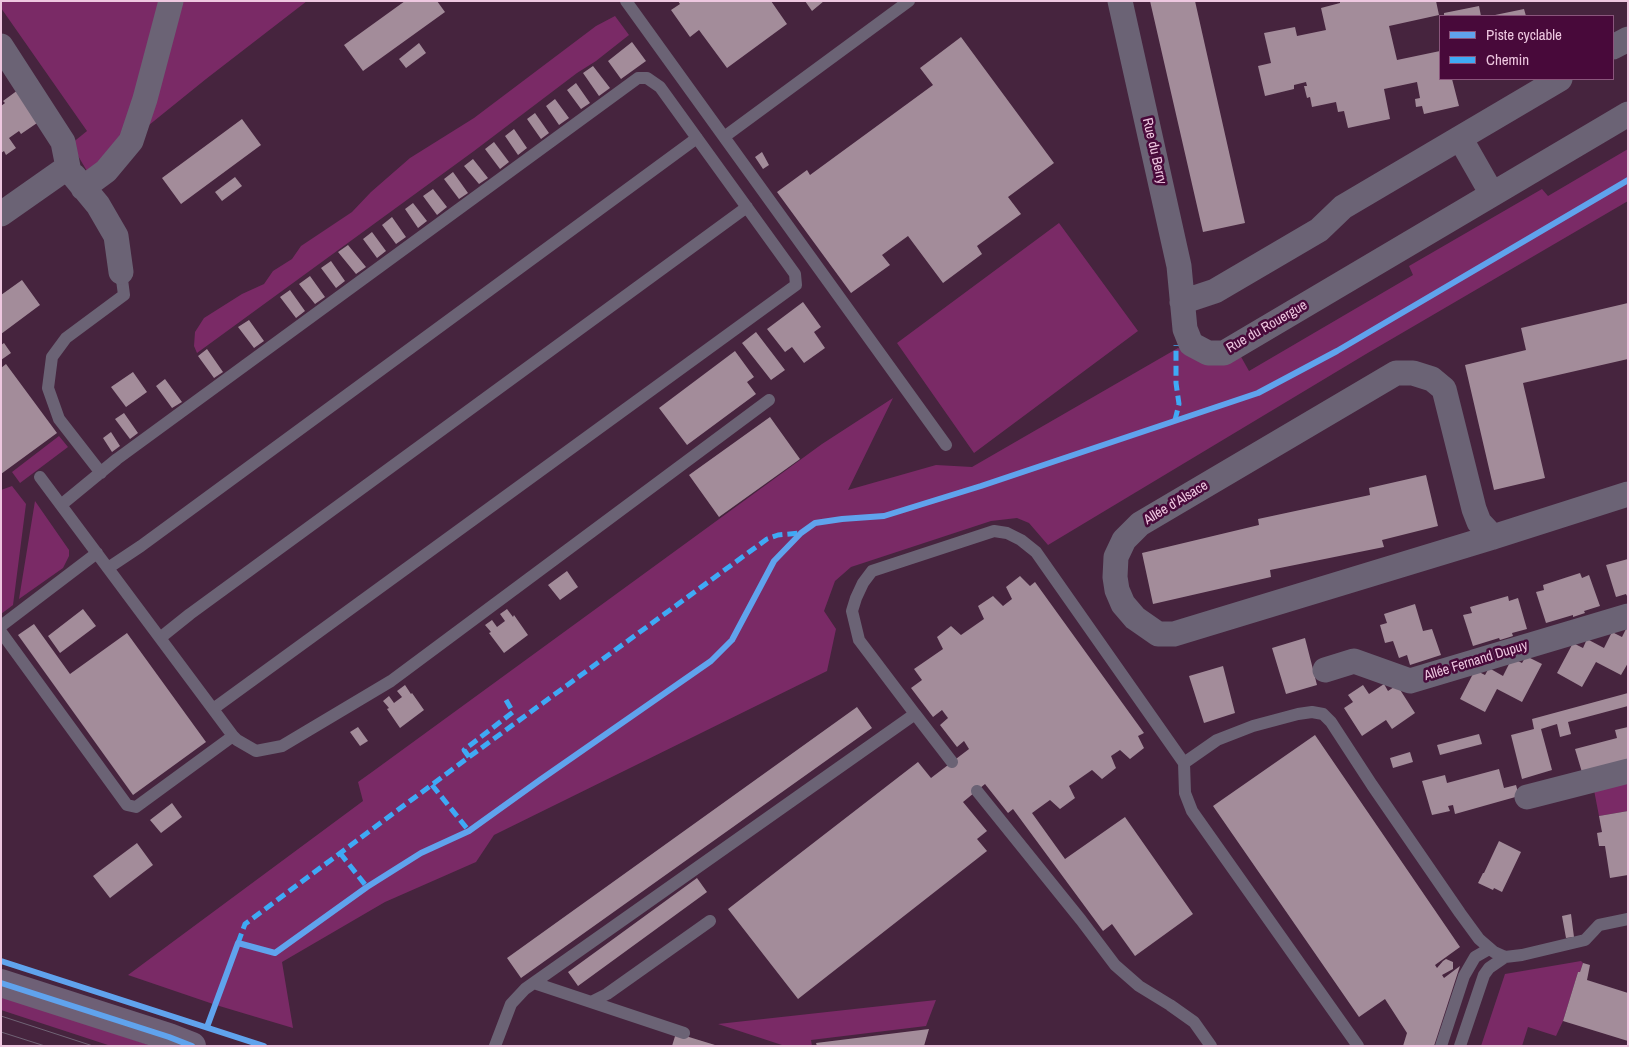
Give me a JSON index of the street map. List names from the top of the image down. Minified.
{"streets":{"street":["Rue du Berry","Rue du Rouergue","Allée d'Alsace","Allée Fernand Dupuy"]},"crossings":[["Rue du Berry","Rue du Rouergue"]],"legend":["Piste cyclable","Chemin"]}
